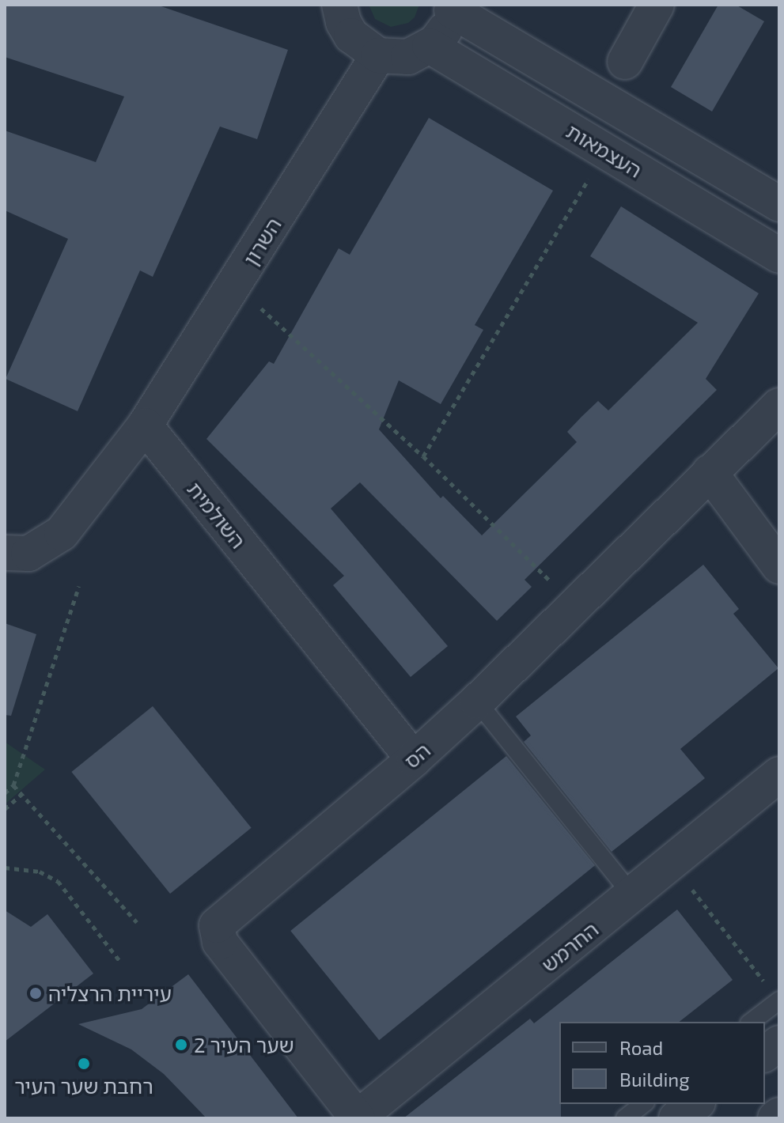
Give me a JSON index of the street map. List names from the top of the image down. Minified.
{"streets":{"street":["העצמאות","השרון","השולמית","הס","החרמש"]},"crossings":[["השרון","השולמית"],["השולמית","הס"],["הס","החרמש"]],"places":["עיריית הרצליה","שער העיר 2","רחבת שער העיר"],"legend":["Road","Building"]}
